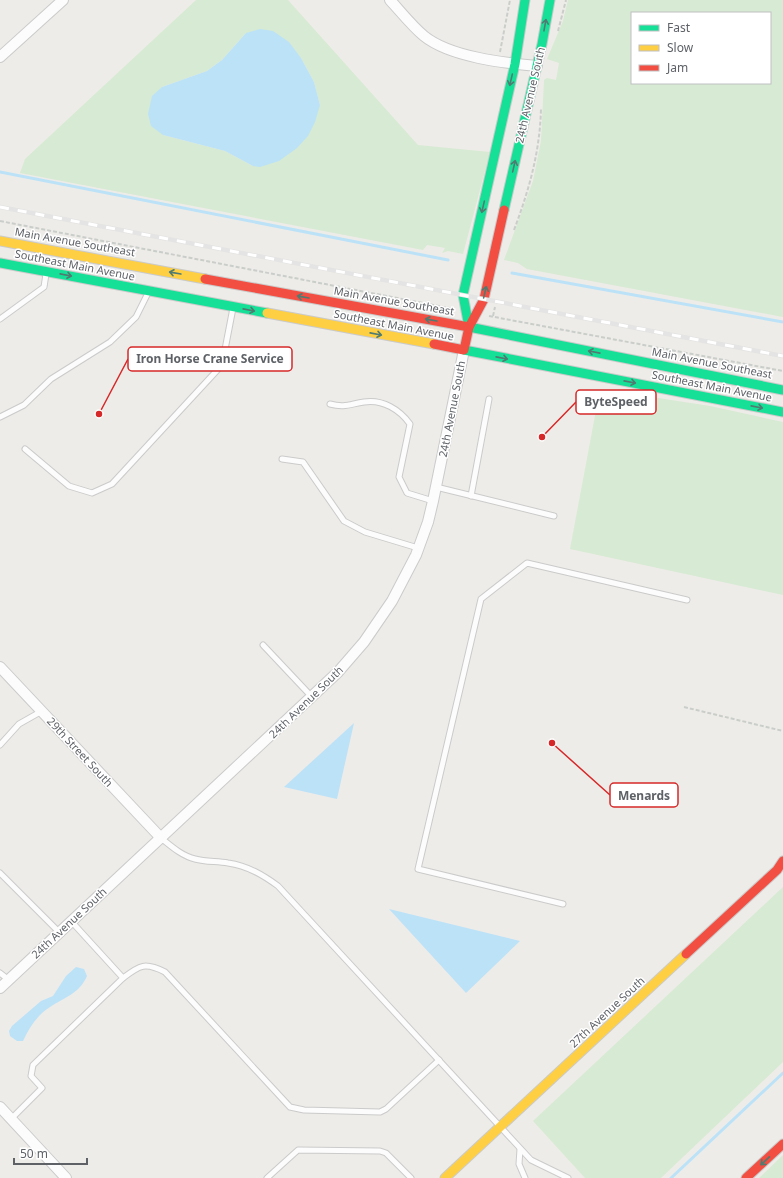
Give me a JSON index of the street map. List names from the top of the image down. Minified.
{"streets":{"main road":["24th Avenue South","Main Avenue Southeast","Southeast Main Avenue","27th Avenue South"],"street":["29th Street South"]},"crossings":[["24th Avenue South","Main Avenue Southeast"],["24th Avenue South","Southeast Main Avenue"],["24th Avenue South","29th Street South"]],"one_way":["Main Avenue Southeast","Southeast Main Avenue"],"places":["Iron Horse Crane Service","ByteSpeed","Menards"],"legend":["Fast","Slow","Jam"],"scale_bar":"50 m"}
